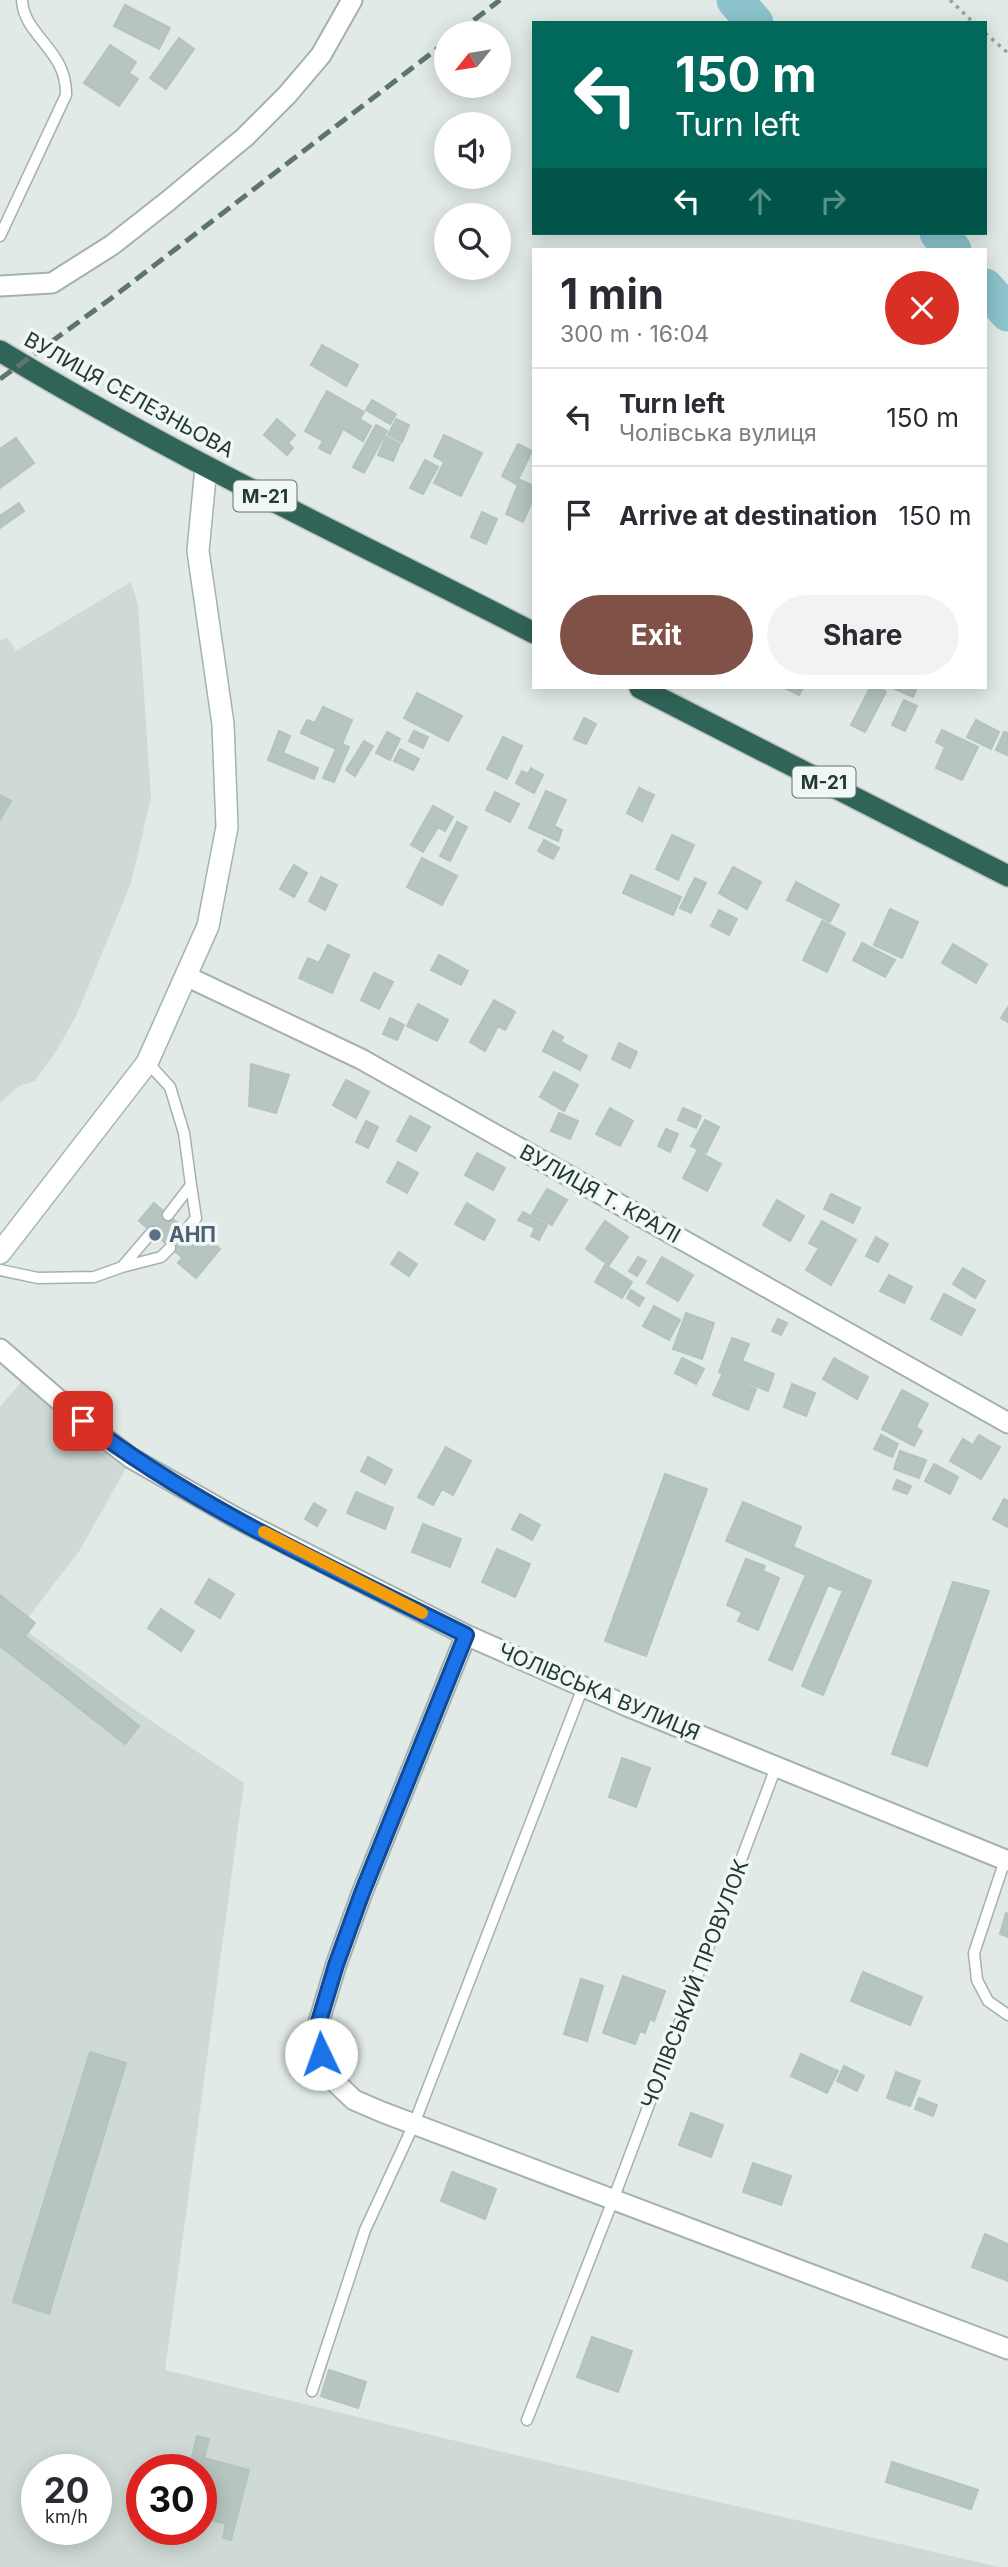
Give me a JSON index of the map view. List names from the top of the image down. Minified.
{"streets":{"highway":["ВУЛИЦЯ СЕЛЕЗНЬОВА","М-21"],"street":["ВУЛИЦЯ Т. КРАЛІ","ЧОЛІВСЬКА ВУЛИЦЯ"],"lane":["ЧОЛІВСЬКИЙ ПРОВУЛОК"]},"crossings":[["ЧОЛІВСЬКА ВУЛИЦЯ","ЧОЛІВСЬКИЙ ПРОВУЛОК"]],"places":["АНП"],"north":"bottom left","page":{"turn":["150 m","Turn left"],"heading":["1 min","300 m · 16:04"],"list":[{"name":"Turn left","note":"Чолівська вулиця","value":"150 m"},{"name":"Arrive at destination","value":"150 m"}],"buttons":["Exit","Share"],"speed":"20 km/h","limit":"30"}}
